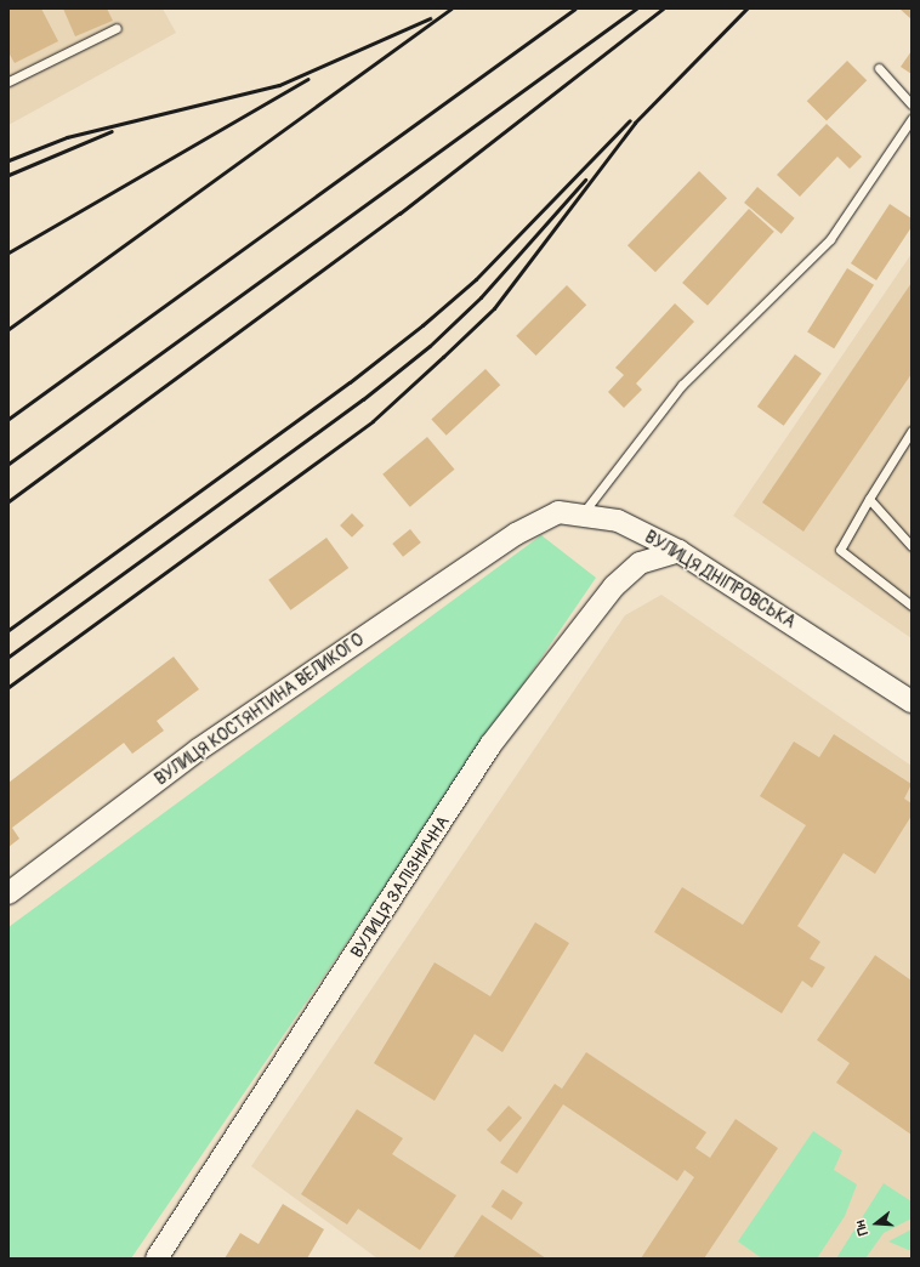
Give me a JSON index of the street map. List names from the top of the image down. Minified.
{"streets":{"street":["ВУЛИЦЯ ДНІПРОВСЬКА","ВУЛИЦЯ КОСТЯНТИНА ВЕЛИКОГО","ВУЛИЦЯ ЗАЛІЗНИЧНА"]},"crossings":[["ВУЛИЦЯ ДНІПРОВСЬКА","ВУЛИЦЯ КОСТЯНТИНА ВЕЛИКОГО"],["ВУЛИЦЯ ДНІПРОВСЬКА","ВУЛИЦЯ ЗАЛІЗНИЧНА"]],"north":"left"}
